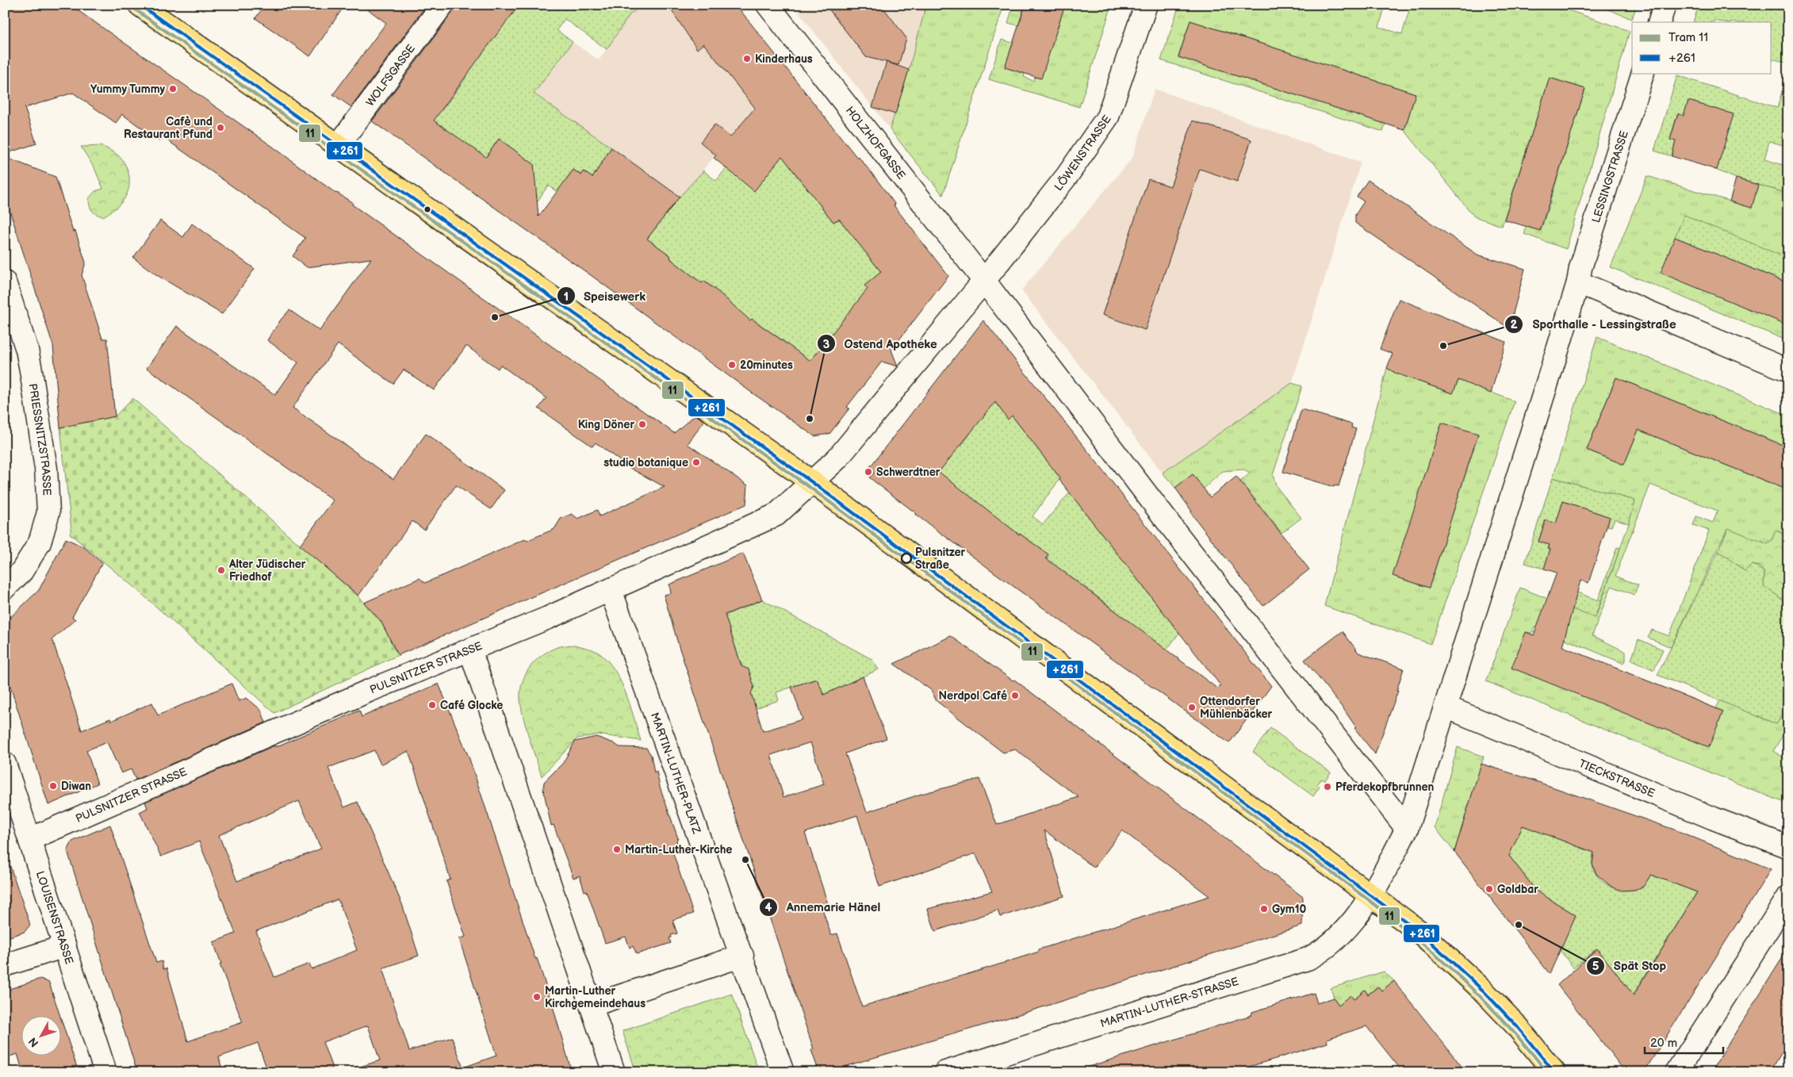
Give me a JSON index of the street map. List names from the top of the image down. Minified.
{"streets":{"street":["WOLFSGASSE","HOLZHOFGASSE","LÖWENSTRASSE","LESSINGSTRASSE","PRIESSNITZSTRASSE","PULSNITZER STRASSE","MARTIN-LUTHER-PLATZ","TIECKSTRASSE","LOUISENSTRASSE","MARTIN-LUTHER-STRASSE"]},"crossings":[["HOLZHOFGASSE","LÖWENSTRASSE"],["HOLZHOFGASSE","LESSINGSTRASSE"],["LÖWENSTRASSE","PULSNITZER STRASSE"],["LESSINGSTRASSE","TIECKSTRASSE"],["PULSNITZER STRASSE","MARTIN-LUTHER-PLATZ"],["PULSNITZER STRASSE","LOUISENSTRASSE"]],"places":["Kinderhaus","Yummy Tummy","Cafè und Restaurant Pfund","Speisewerk","Sporthalle - Lessingstraße","20minutes","Ostend Apotheke","King Döner","studio botanique","Schwerdtner","Pulsnitzer Straße","Alter Jüdischer Friedhof","Nerdpol Café","Café Glocke","Ottendorfer Mühlenbäcker","Diwan","Pferdekopfbrunnen","Martin-Luther-Kirche","Annemarie Hänel","Goldbar","Gym10","Spät Stop","Martin-Luther Kirchgemeindehaus"],"lines":["tram line 11","transit line +261"],"legend":["Tram 11","+261"],"scale_bar":"20 m","north":"bottom left"}
